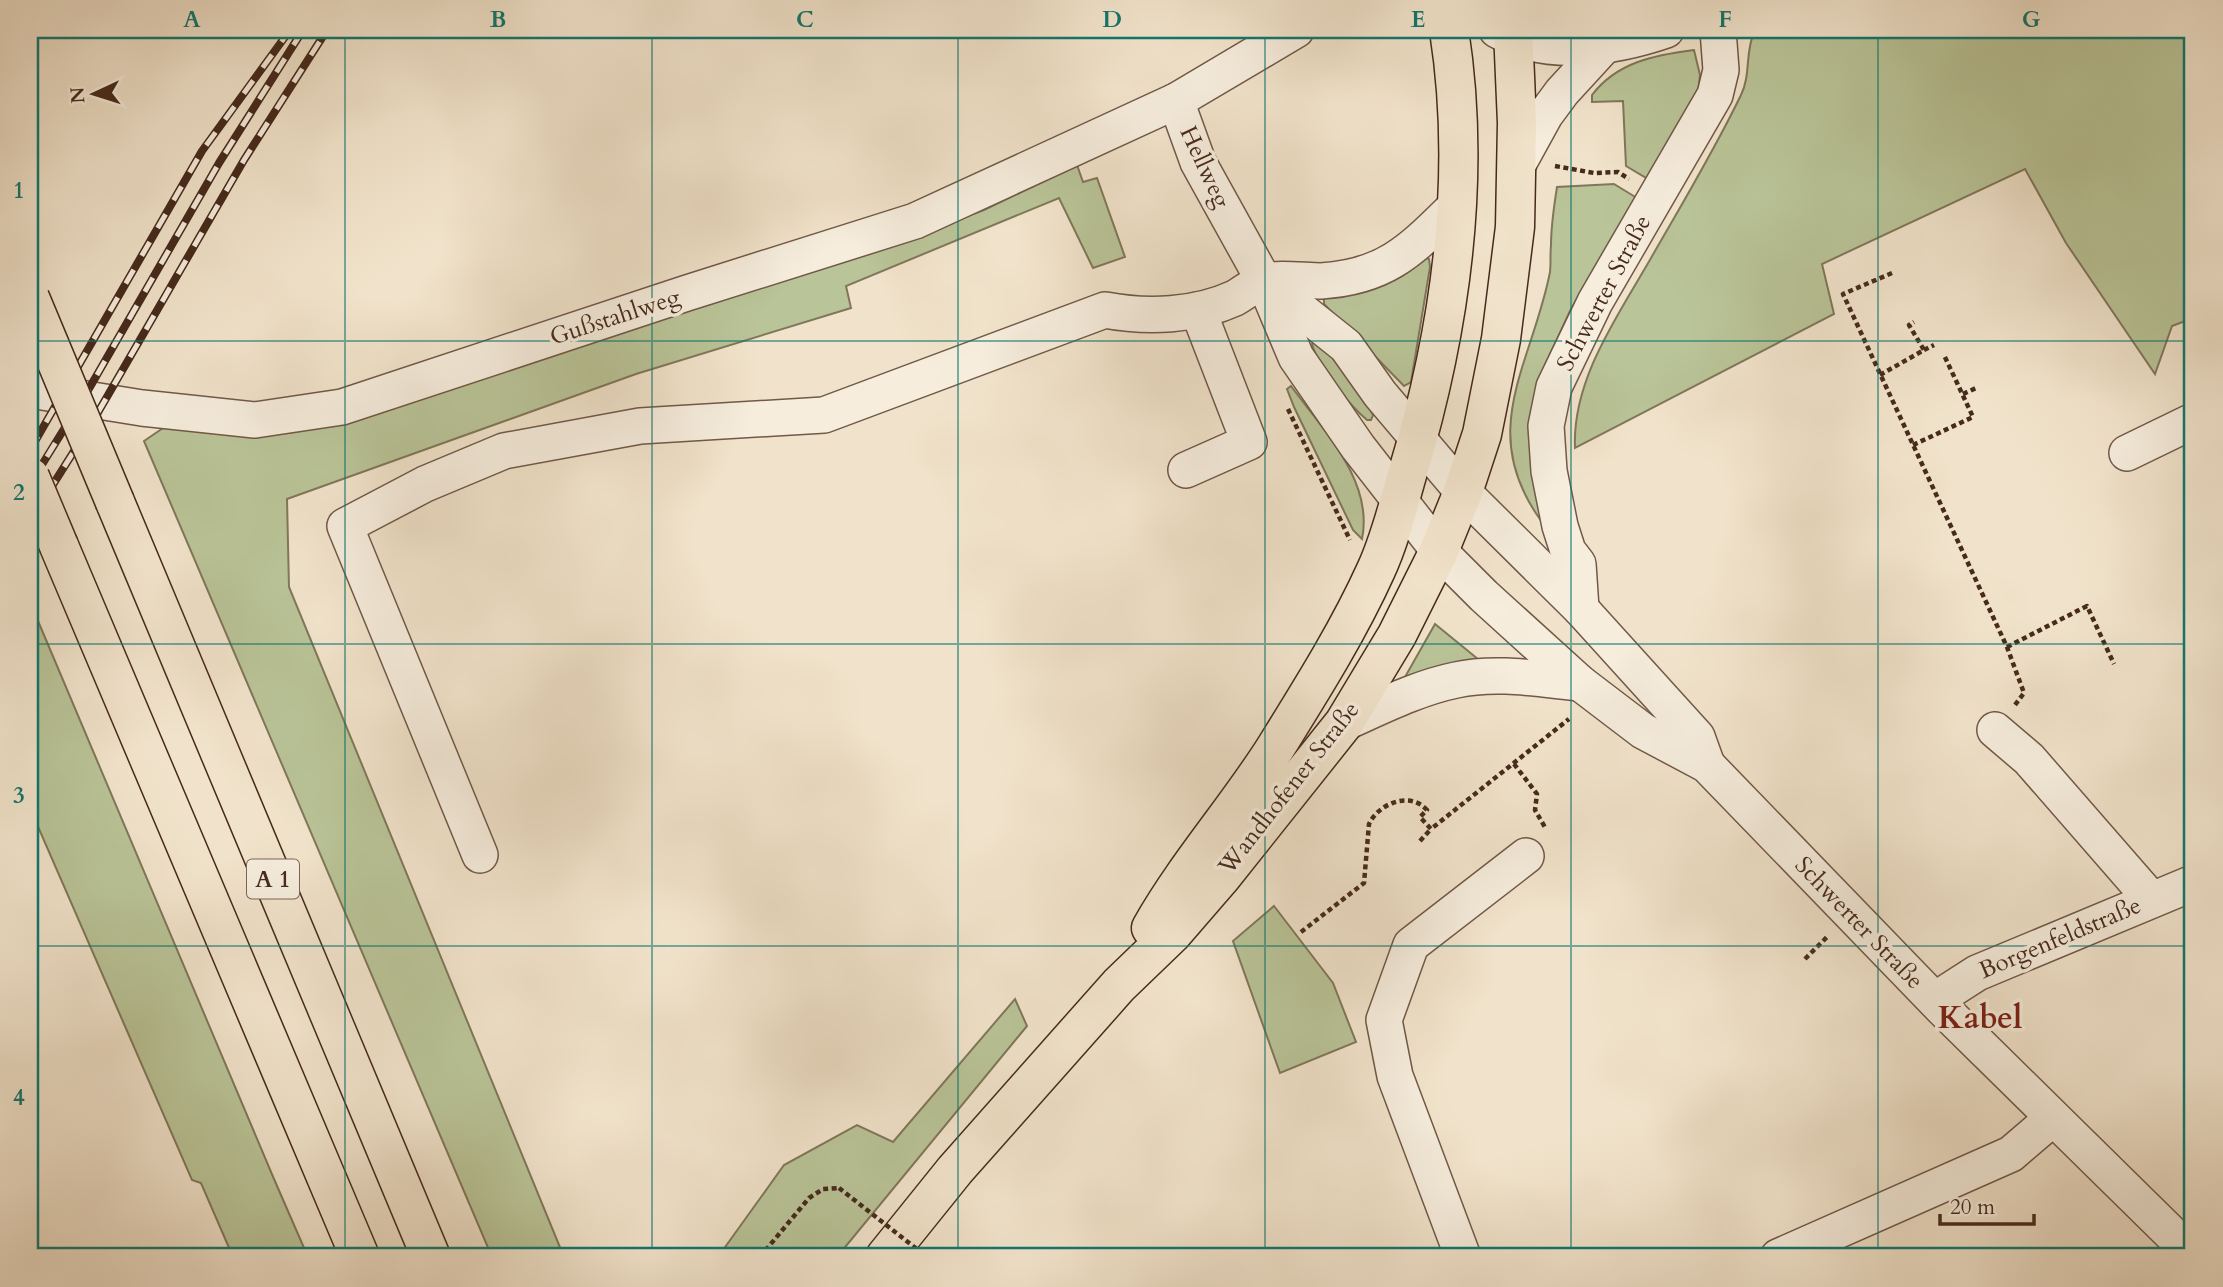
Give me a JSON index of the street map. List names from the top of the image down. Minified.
{"streets":{"main road":["Wandhofener Straße","A 1"],"street":["Hellweg","Schwerter Straße","Gußstahlweg","Borgenfeldstraße"]},"crossings":[["Hellweg","Schwerter Straße"],["Hellweg","Gußstahlweg"],["Hellweg","Wandhofener Straße"],["Schwerter Straße","Wandhofener Straße"],["Schwerter Straße","Borgenfeldstraße"]],"districts":["Kabel"],"scale_bar":"20 m","north":"left","grid":{"columns":["A","B","C","D","E","F","G"],"rows":["1","2","3","4"]}}
